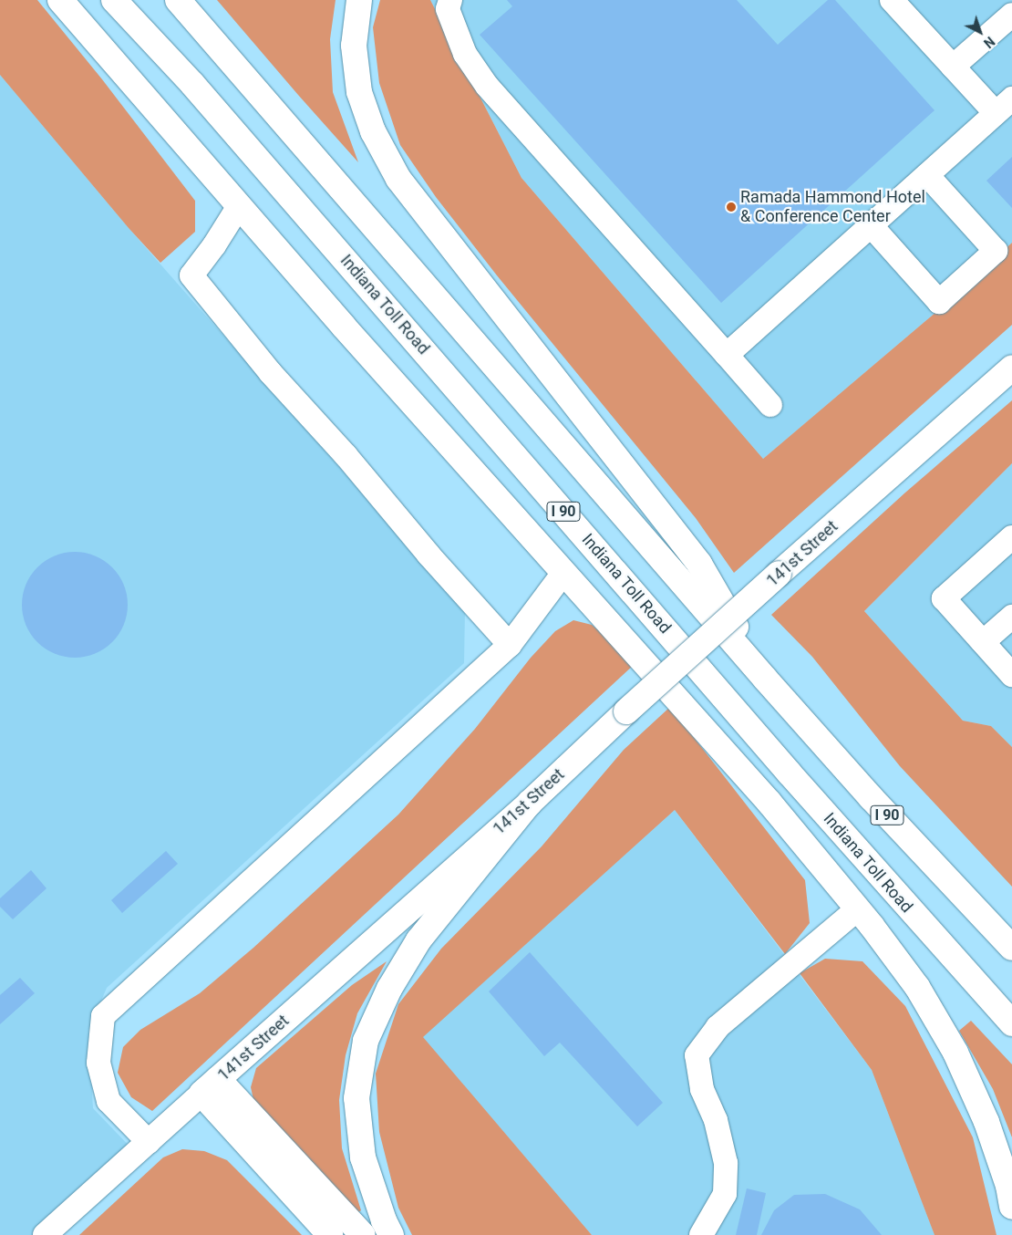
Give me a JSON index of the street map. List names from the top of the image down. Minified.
{"streets":{"main road":["Indiana Toll Road","I 90","141st Street"]},"places":["Ramada Hammond Hotel & Conference Center"],"north":"bottom right"}
